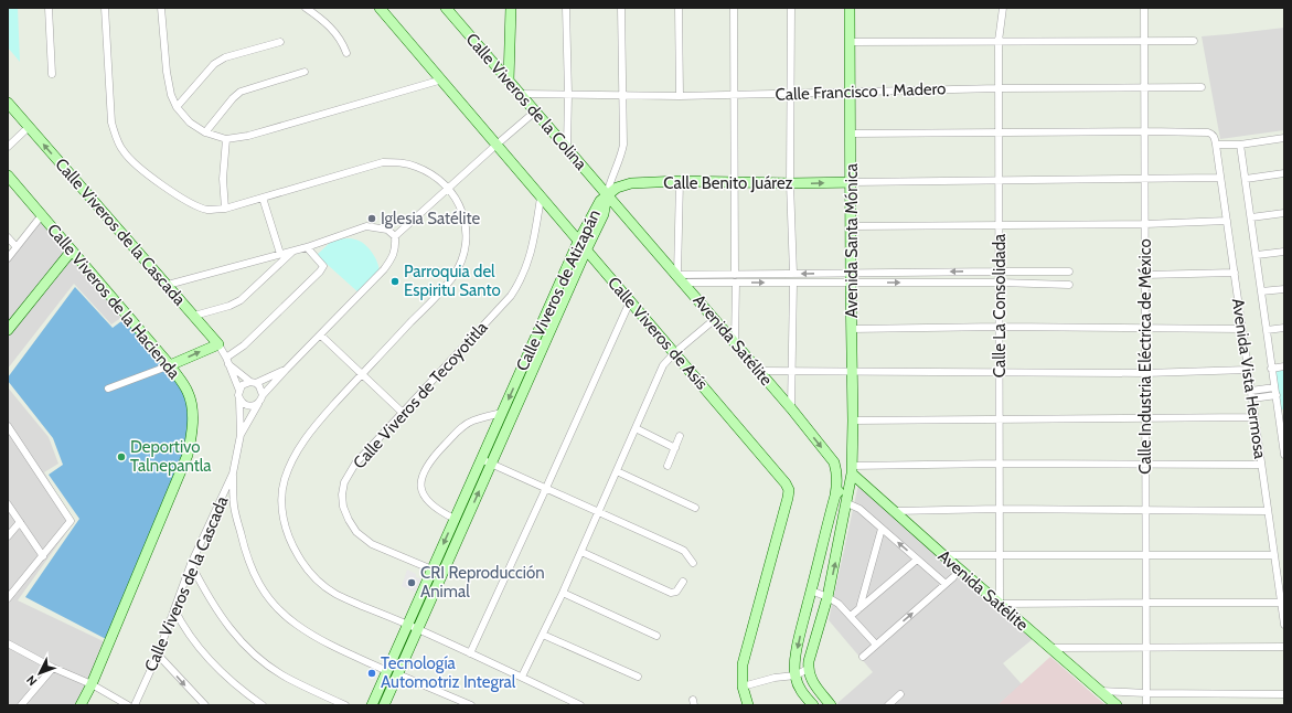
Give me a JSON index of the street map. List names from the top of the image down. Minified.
{"streets":{"street":["Calle Francisco I. Madero","Calle Viveros de la Colina","Calle Benito Juárez","Calle Viveros de la Cascada","Avenida Santa Mónica","Calle Viveros de Atizapán","Calle Viveros de la Hacienda","Calle La Consolidada","Calle Viveros de Asís","Avenida Satélite","Calle Industria Eléctrica de México","Avenida Vista Hermosa","Calle Viveros de Tecoyotitla"]},"crossings":[["Calle Francisco I. Madero","Calle Viveros de la Colina"],["Calle Francisco I. Madero","Avenida Santa Mónica"],["Calle Francisco I. Madero","Calle La Consolidada"],["Calle Francisco I. Madero","Calle Industria Eléctrica de México"],["Calle Viveros de la Colina","Calle Benito Juárez"],["Calle Viveros de la Colina","Calle Viveros de Atizapán"],["Calle Viveros de la Colina","Avenida Satélite"],["Calle Benito Juárez","Avenida Santa Mónica"],["Calle Benito Juárez","Calle Viveros de Atizapán"],["Calle Benito Juárez","Avenida Satélite"],["Avenida Santa Mónica","Avenida Satélite"],["Calle Viveros de Atizapán","Calle Viveros de Asís"],["Calle Viveros de Atizapán","Avenida Satélite"],["Calle Viveros de Atizapán","Calle Viveros de Tecoyotitla"],["Calle La Consolidada","Avenida Satélite"],["Calle Viveros de Asís","Calle Viveros de Tecoyotitla"],["Calle Industria Eléctrica de México","Avenida Vista Hermosa"]],"places":["Iglesia Satélite","Parroquia del Espiritu Santo","Deportivo Talnepantla","CRI Reproducción Animal","Tecnología Automotriz Integral"],"north":"bottom left"}
